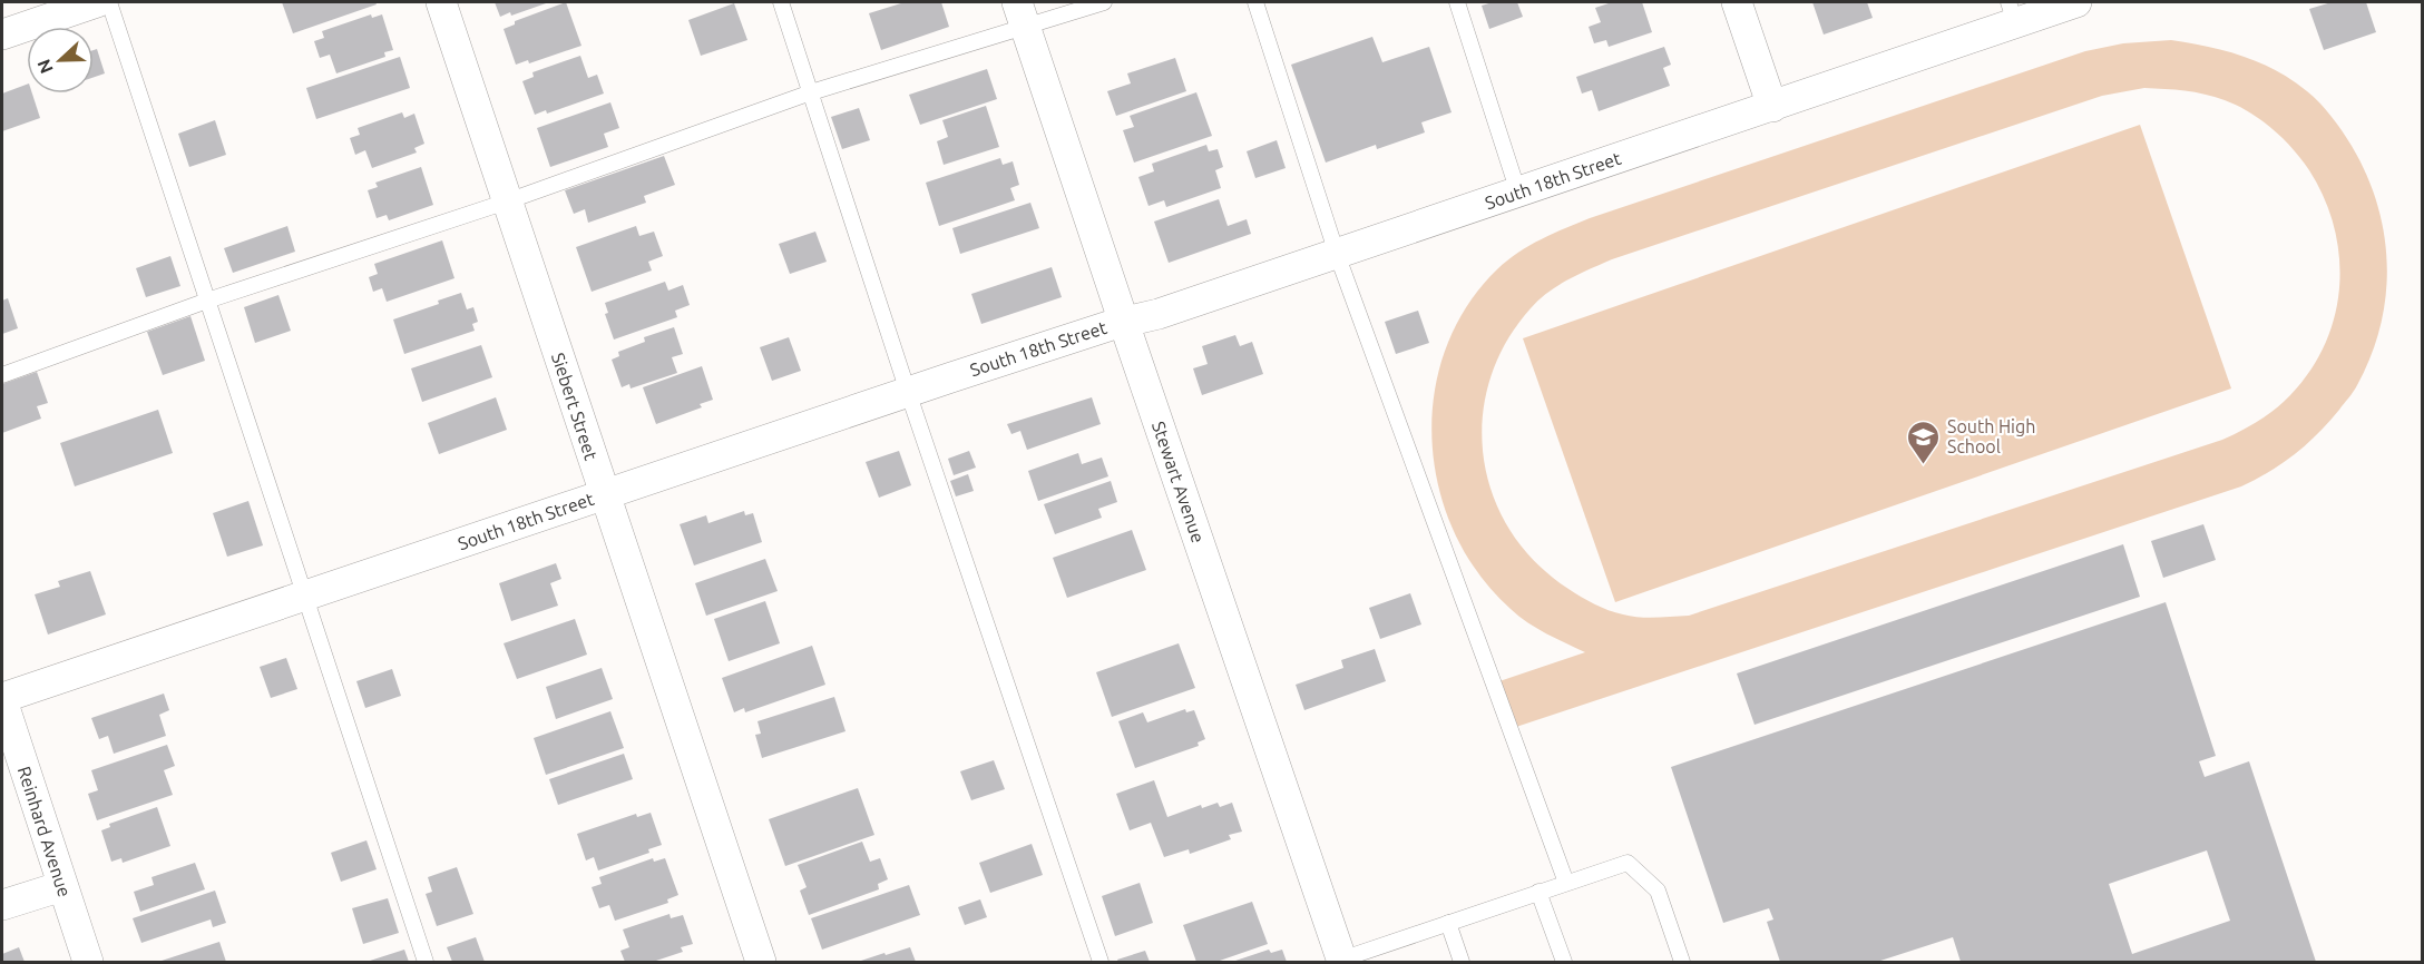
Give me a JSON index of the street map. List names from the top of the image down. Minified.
{"streets":{"street":["South 18th Street","Siebert Street","Stewart Avenue","Reinhard Avenue"]},"crossings":[["South 18th Street","Siebert Street"],["South 18th Street","Stewart Avenue"],["South 18th Street","Reinhard Avenue"]],"places":{"school or university":["South High School"]},"north":"left"}
